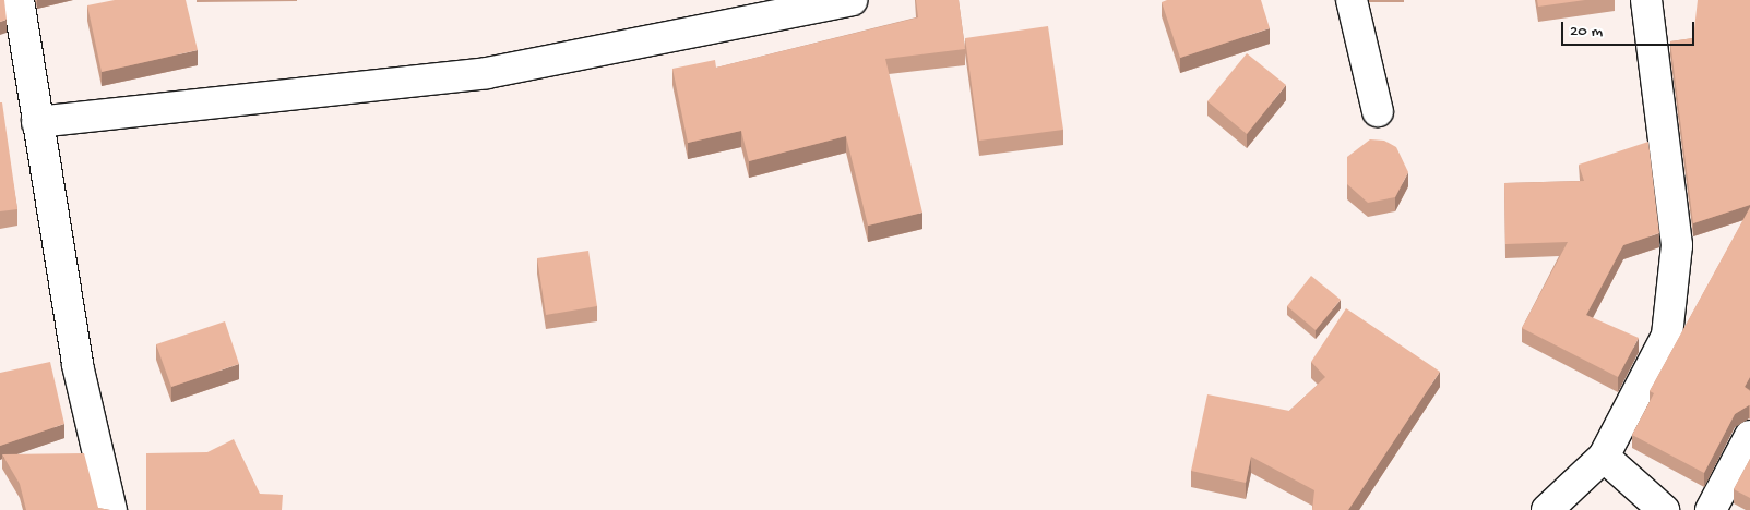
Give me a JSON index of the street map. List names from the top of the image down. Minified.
{"scale_bar":"20 m"}
